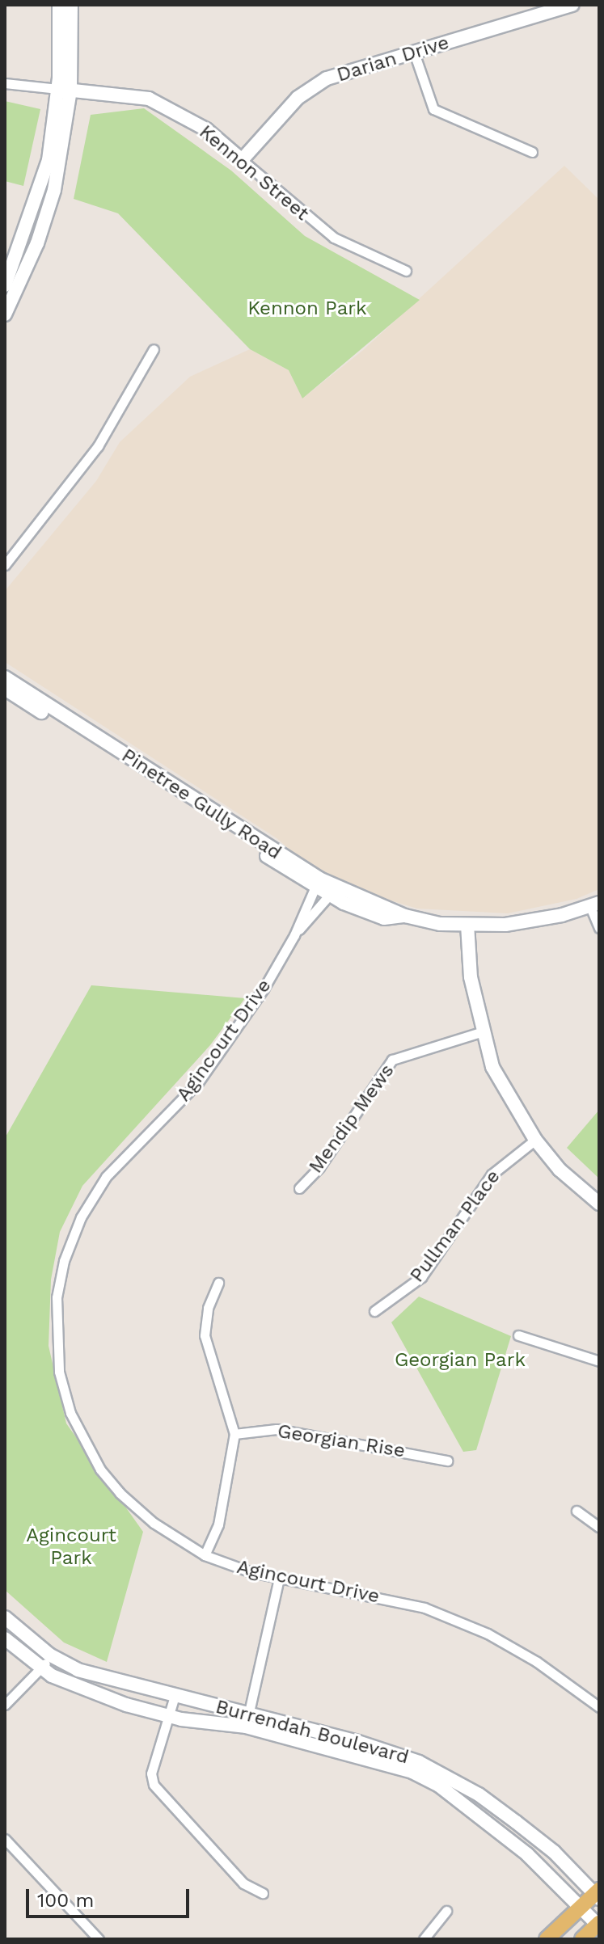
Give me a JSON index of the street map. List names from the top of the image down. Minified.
{"streets":{"main road":["Darian Drive","Kennon Street","Pinetree Gully Road","Burrendah Boulevard"],"street":["Agincourt Drive","Mendip Mews","Pullman Place","Georgian Rise"]},"crossings":[["Darian Drive","Kennon Street"],["Pinetree Gully Road","Agincourt Drive"]],"parks":["Kennon Park","Georgian Park","Agincourt Park"],"scale_bar":"100 m"}
